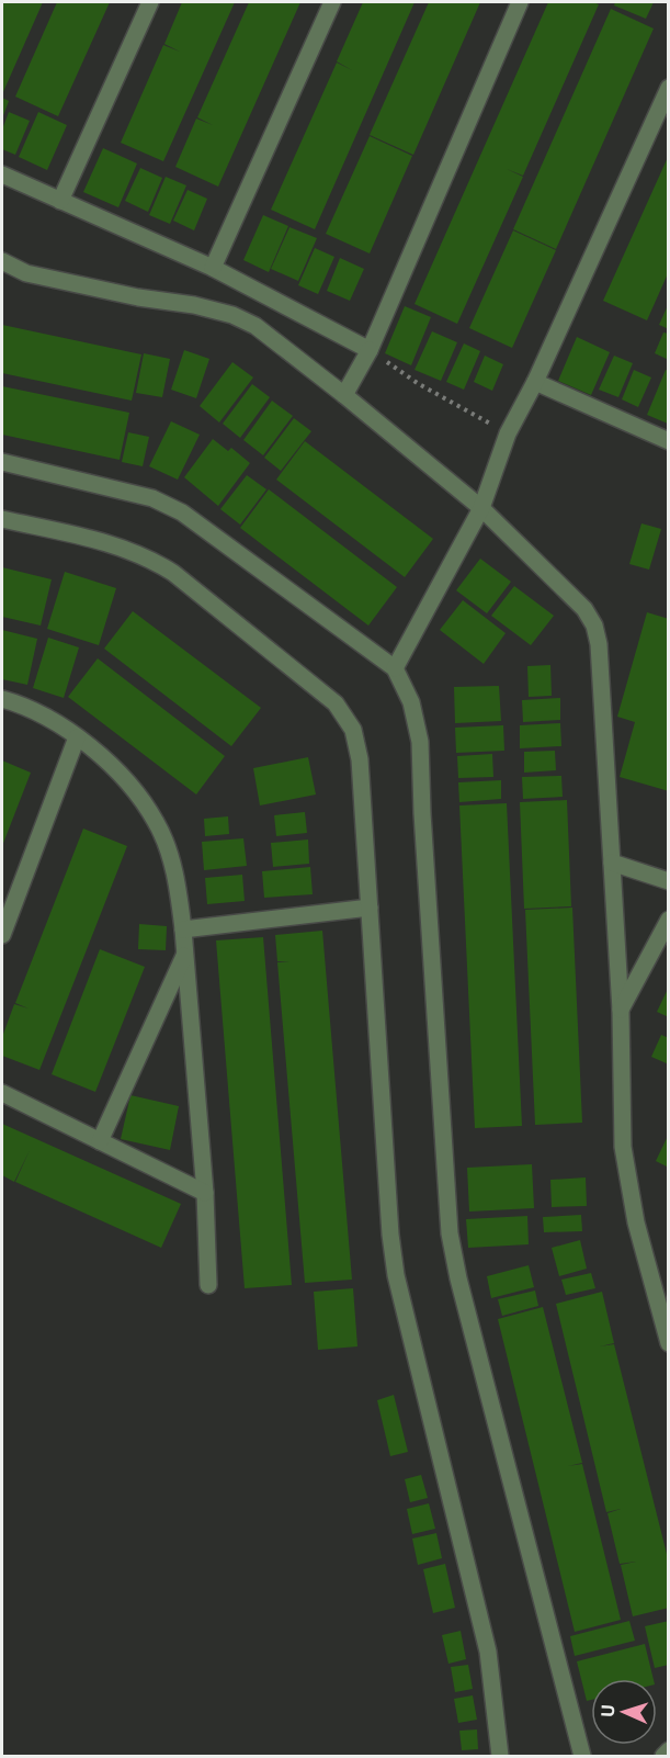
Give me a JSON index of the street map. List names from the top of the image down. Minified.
{"north":"left"}
